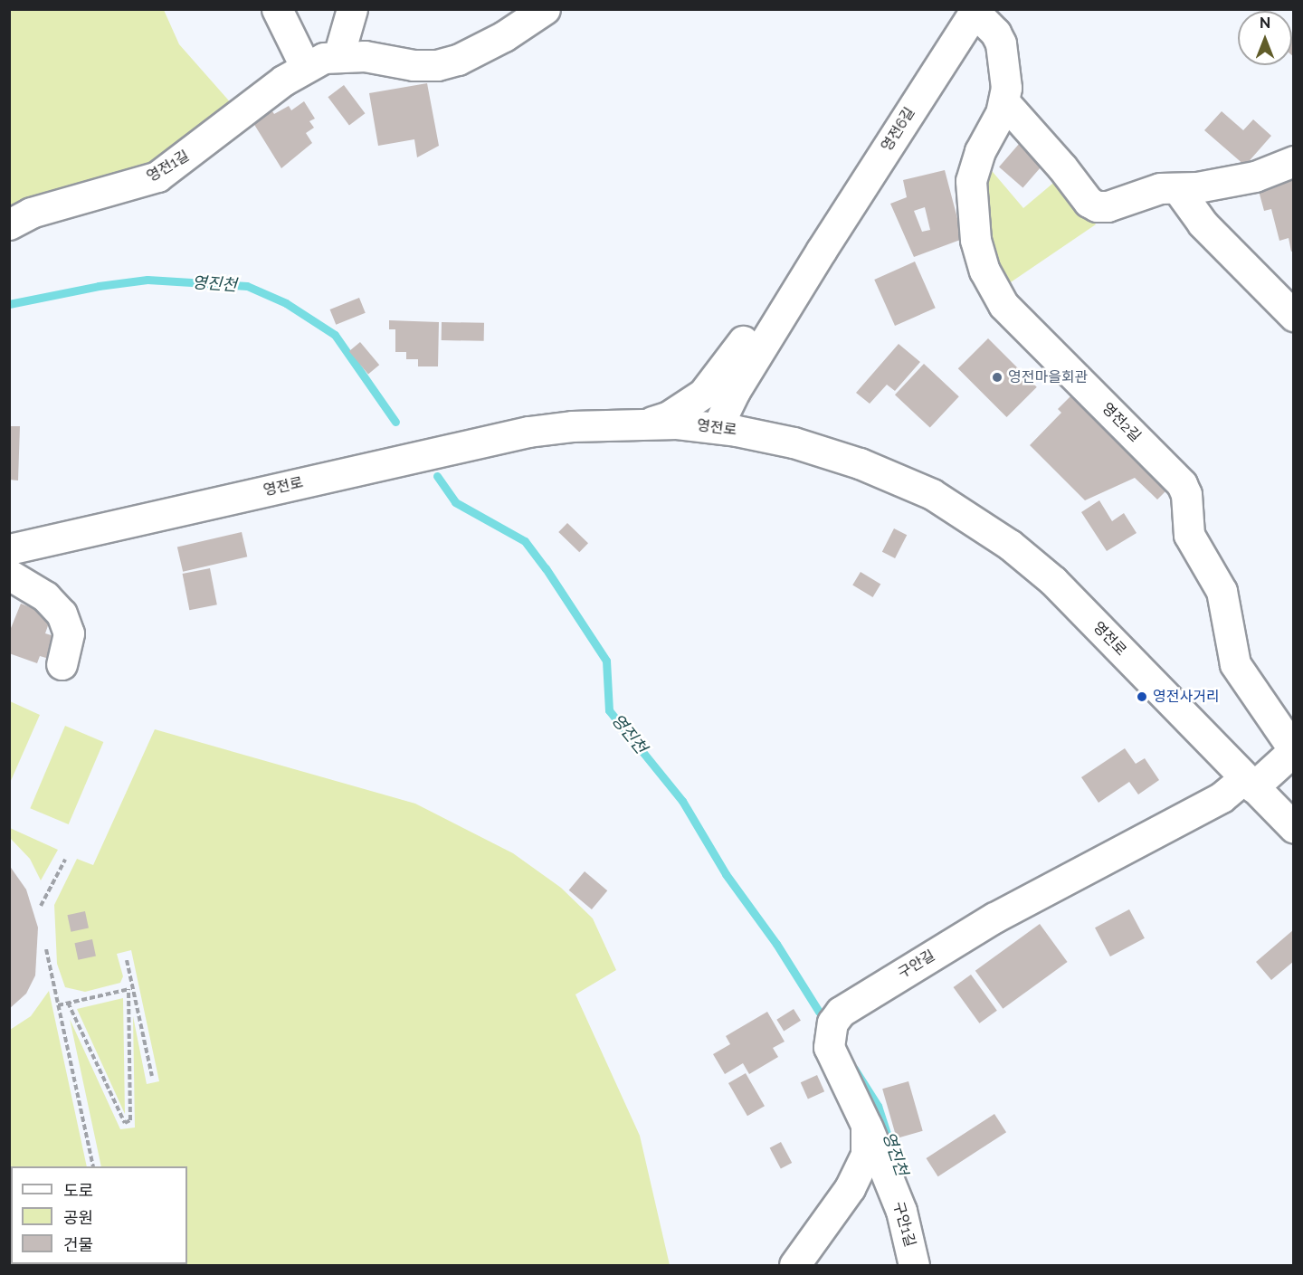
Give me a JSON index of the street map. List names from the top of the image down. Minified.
{"streets":{"street":["영전6길","영전1길","영전2길","영전로","구안길","구안1길"]},"crossings":[["영전6길","영전2길"],["영전6길","영전로"],["영전2길","구안길"],["영전로","구안길"],["구안길","구안1길"]],"water":["영진천"],"places":["영전마을회관","영전사거리"],"legend":["도로","공원","건물"],"north":"top"}
